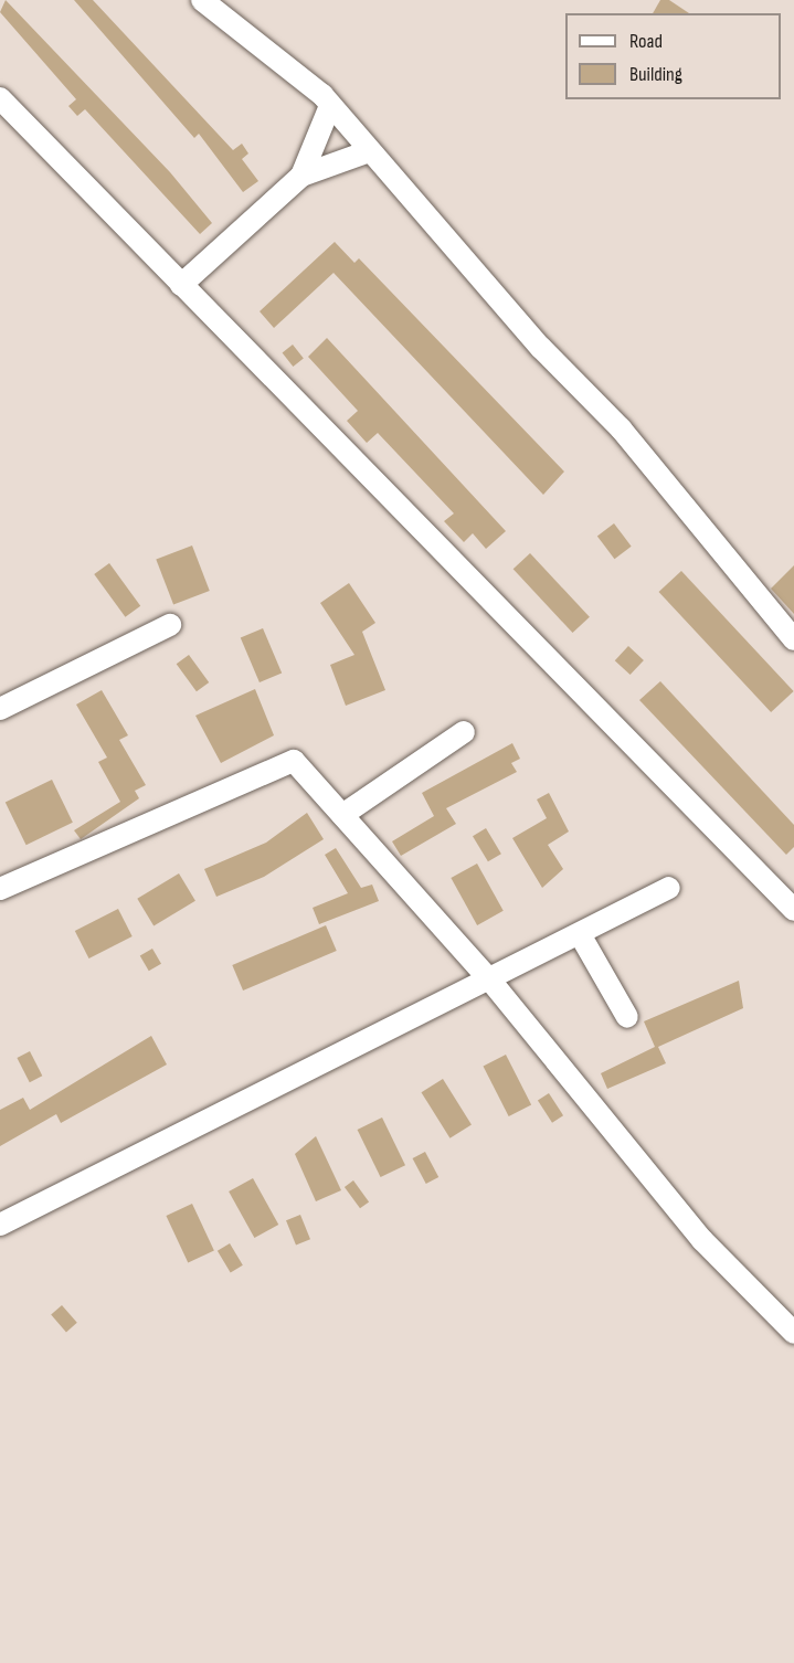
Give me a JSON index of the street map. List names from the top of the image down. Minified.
{"legend":["Road","Building"]}
